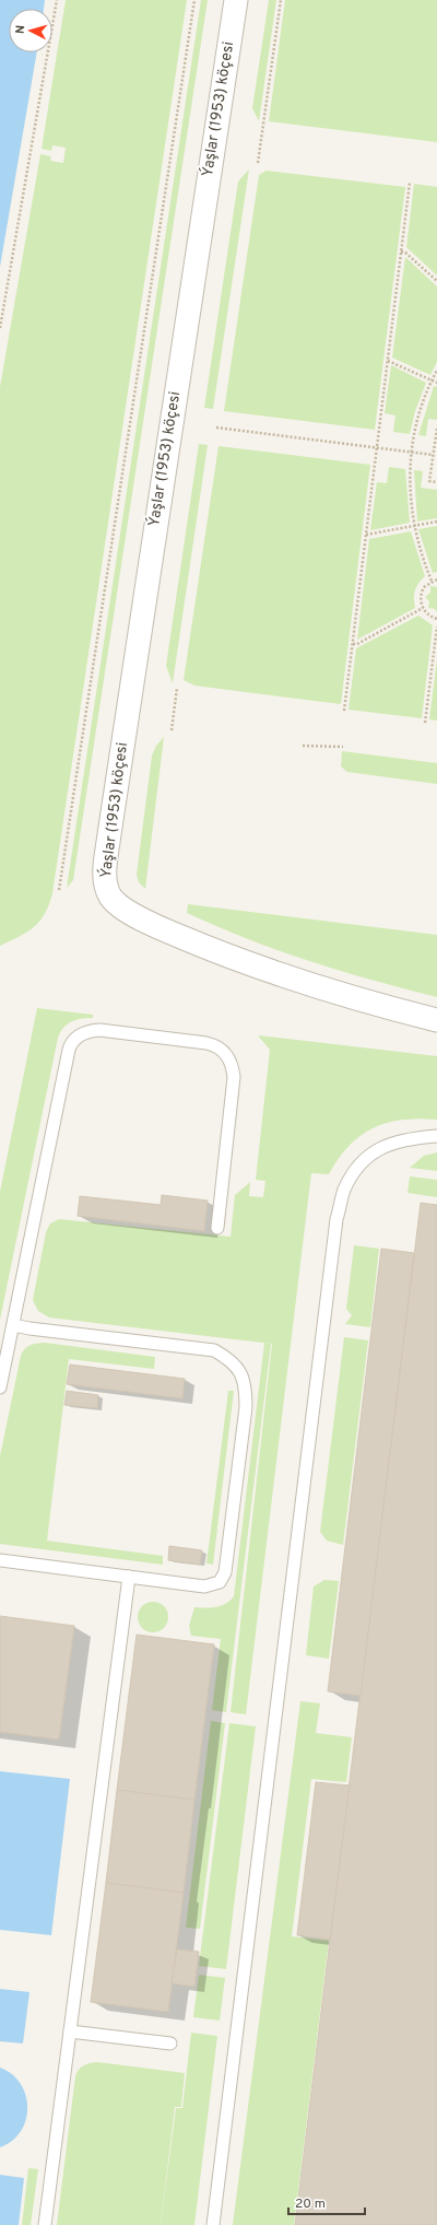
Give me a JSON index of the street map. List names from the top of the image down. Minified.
{"streets":{"street":["Ýaşlar (1953) köçesi"]},"scale_bar":"20 m","north":"left"}
